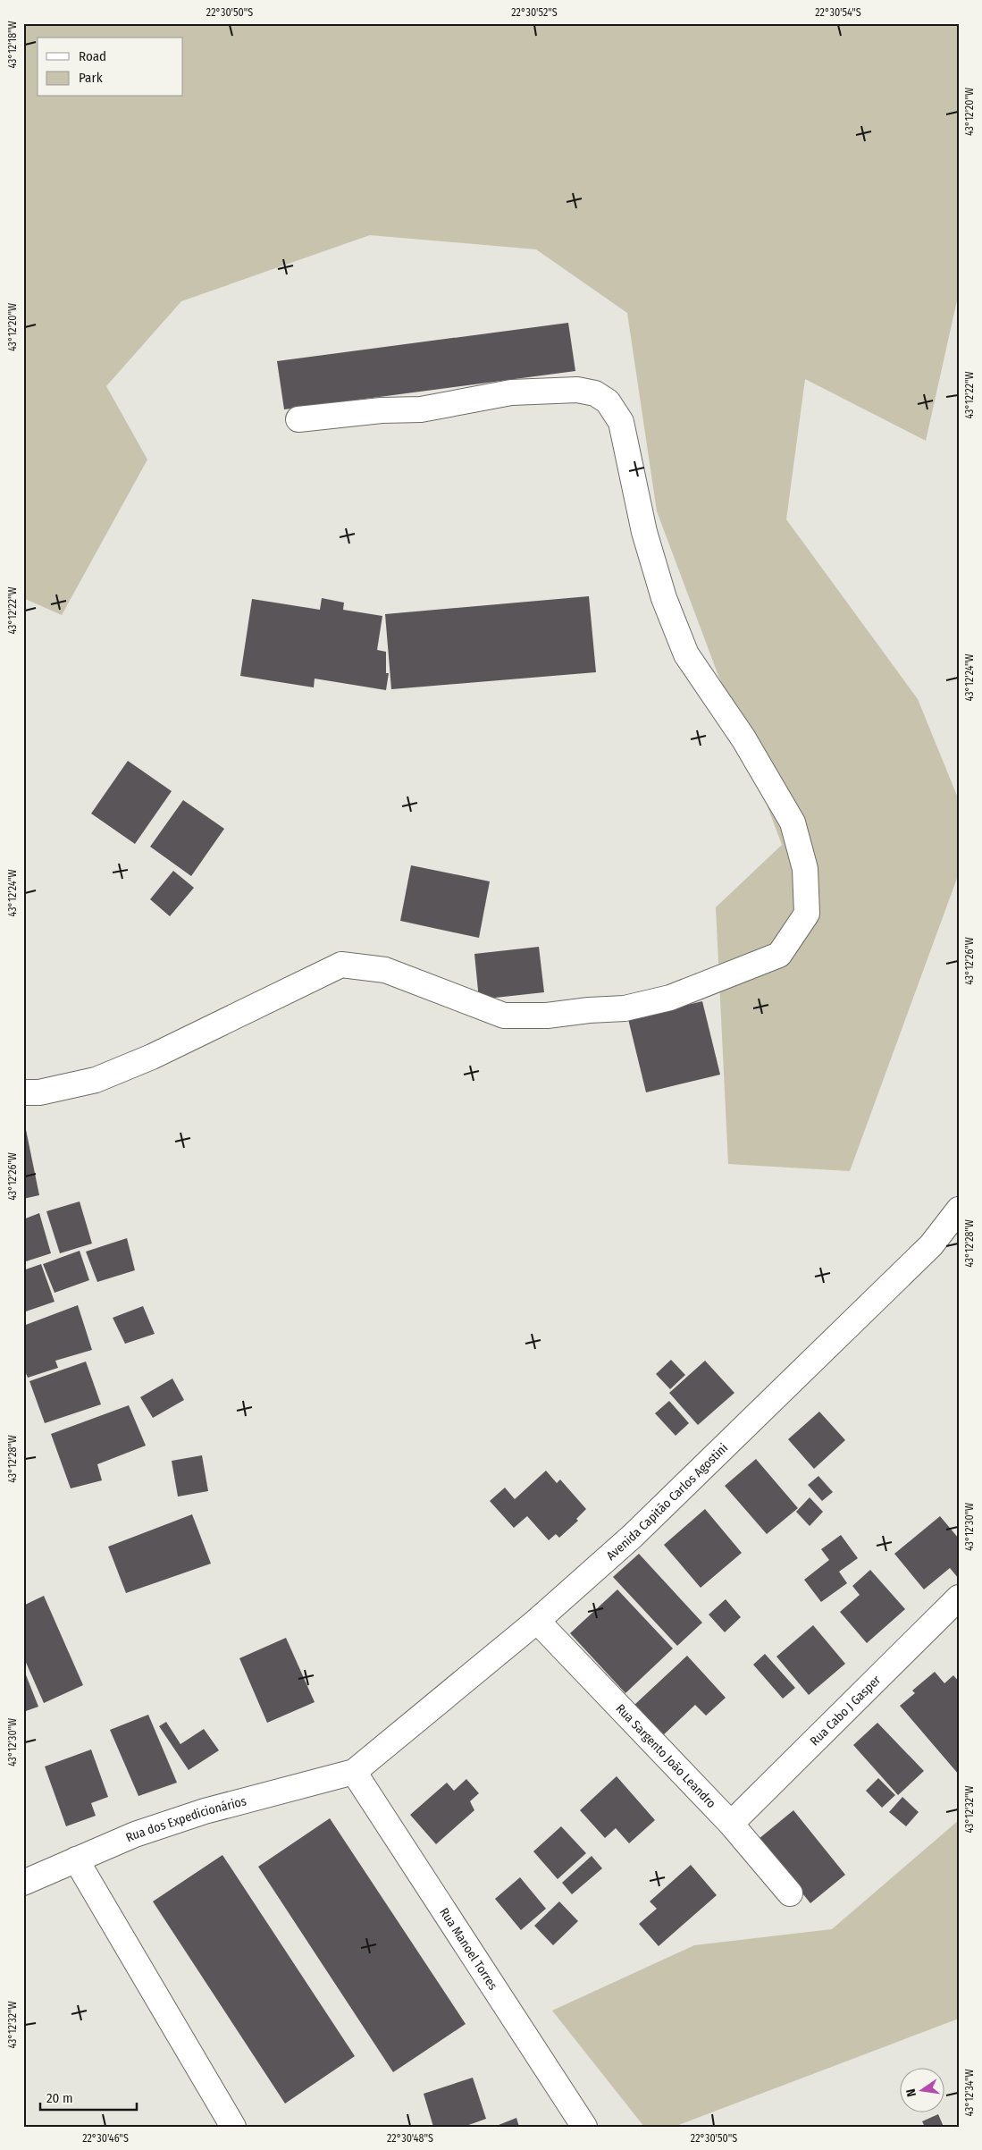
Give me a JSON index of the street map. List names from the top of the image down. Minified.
{"streets":{"street":["Avenida Capitão Carlos Agostini","Rua Cabo J Gasper","Rua Sargento João Leandro","Rua dos Expedicionários","Rua Manoel Torres"]},"crossings":[["Avenida Capitão Carlos Agostini","Rua Sargento João Leandro"],["Avenida Capitão Carlos Agostini","Rua dos Expedicionários"],["Avenida Capitão Carlos Agostini","Rua Manoel Torres"],["Rua Cabo J Gasper","Rua Sargento João Leandro"],["Rua dos Expedicionários","Rua Manoel Torres"]],"legend":["Road","Park"],"scale_bar":"20 m","north":"left","coordinates":["22°30'50\"S","22°30'52\"S","22°30'54\"S","43°12'18\"W","43°12'20\"W","43°12'22\"W","43°12'24\"W","43°12'26\"W","43°12'28\"W","43°12'30\"W","43°12'32\"W","43°12'34\"W","22°30'46\"S","22°30'48\"S"]}
